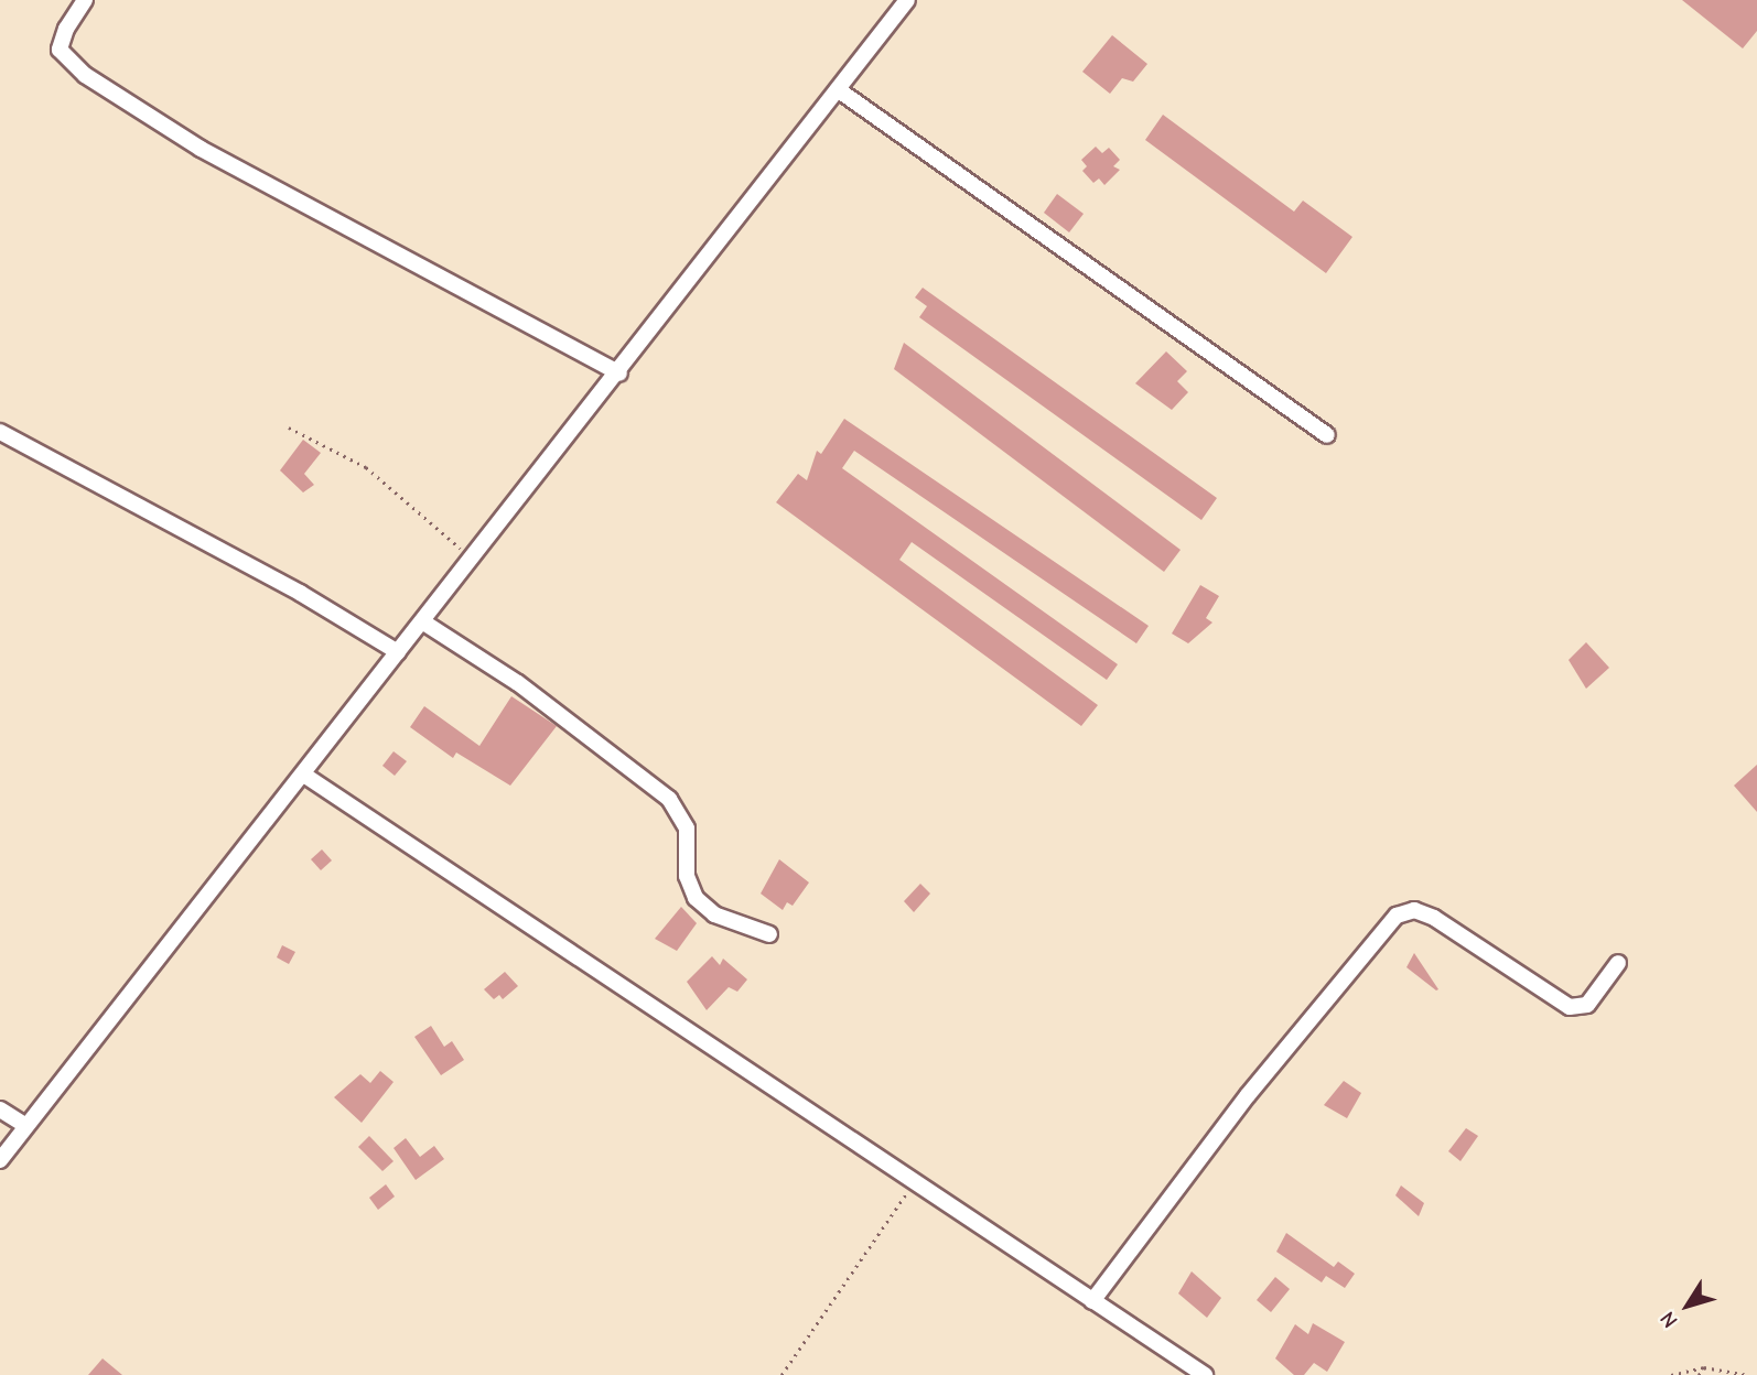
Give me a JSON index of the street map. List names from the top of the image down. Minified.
{"north":"bottom left"}
